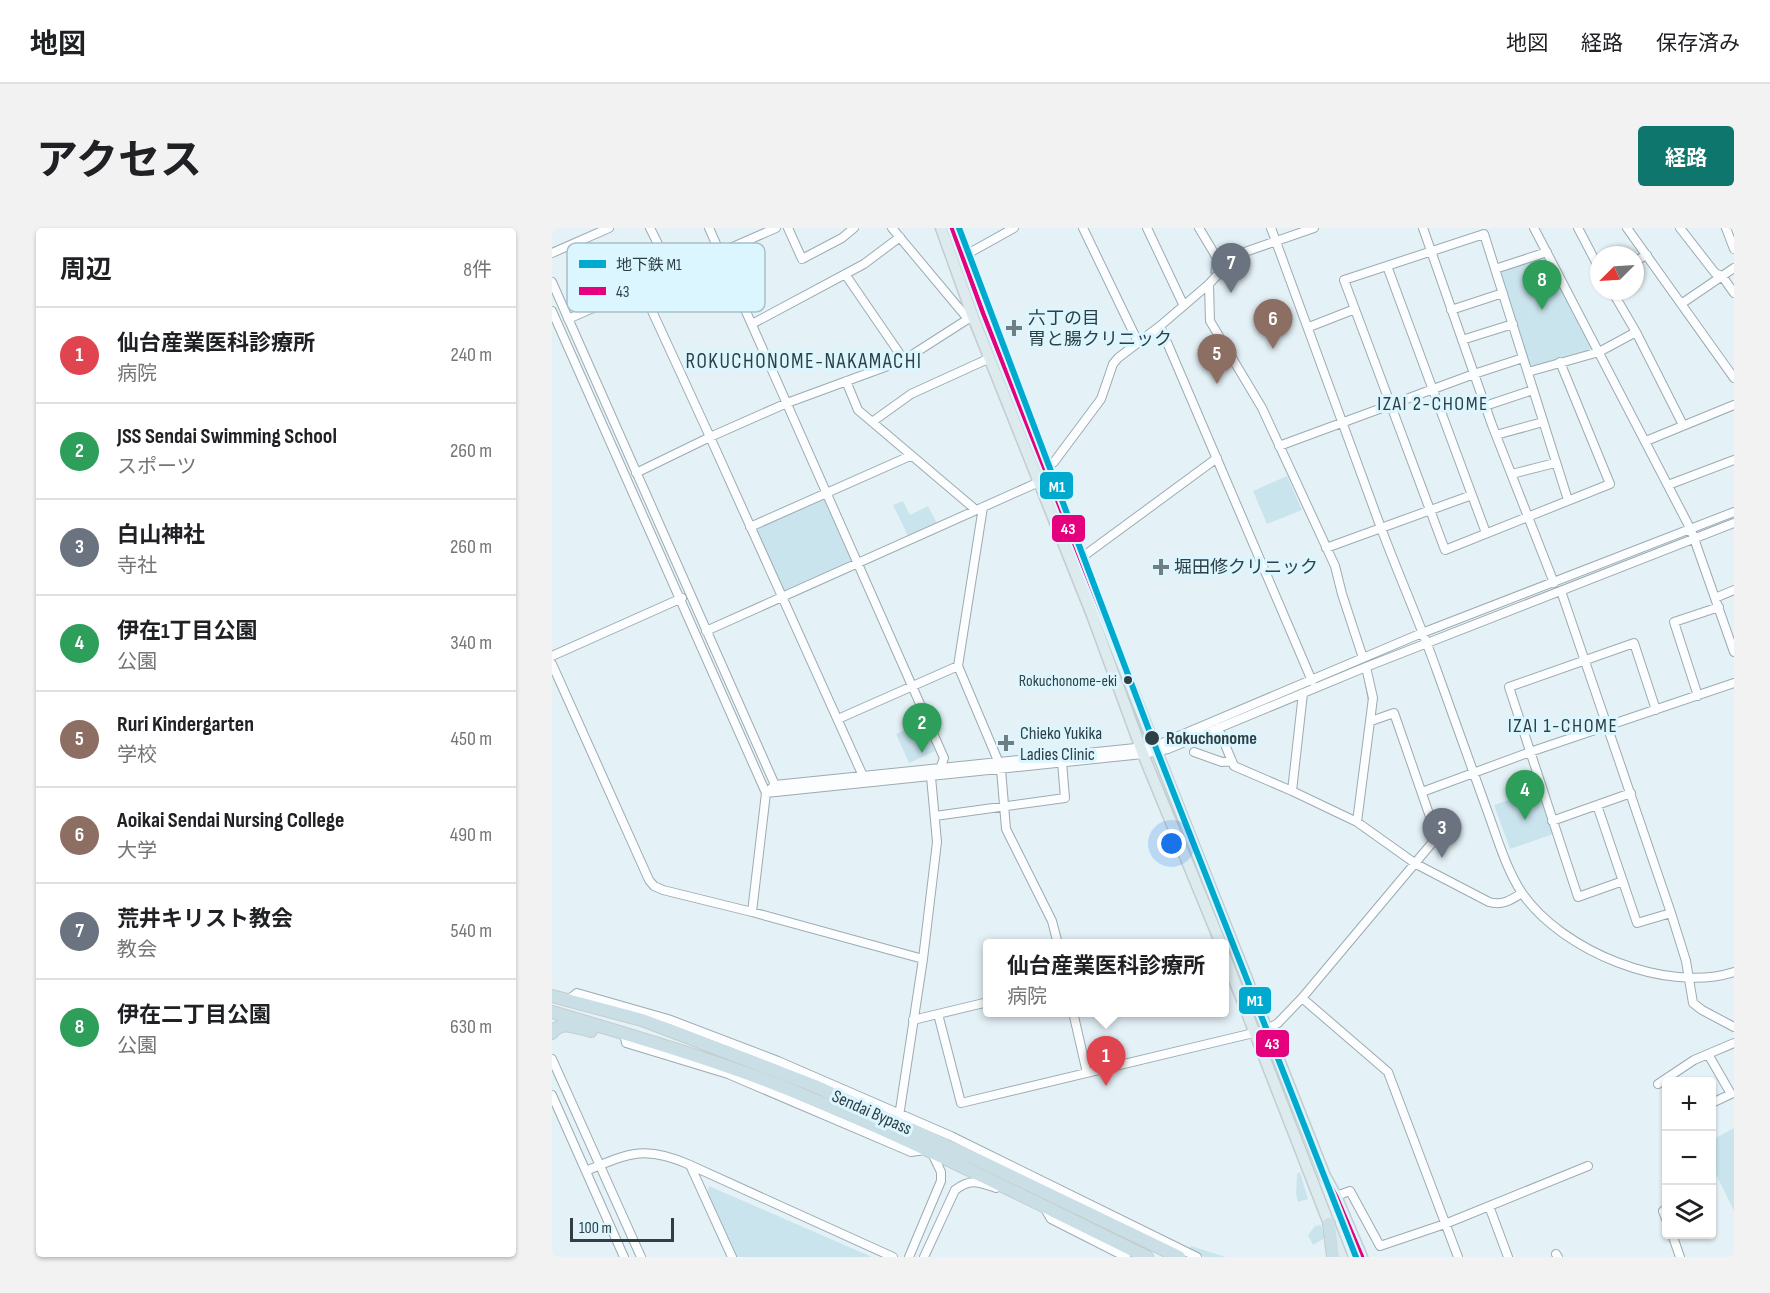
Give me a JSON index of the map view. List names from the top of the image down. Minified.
{"streets":{"highway":["Sendai Bypass"]},"districts":["ROKUCHONOME-NAKAMACHI","IZAI 2-CHOME","IZAI 1-CHOME"],"places":{"health":["六丁の目 胃と腸クリニック","堀田修クリニック","Chieko Yukika Ladies Clinic"],"other":["Rokuchonome-eki","Rokuchonome"]},"lines":["metro line M1","transit line 43"],"legend":["地下鉄 M1","43"],"scale_bar":"100 m","north":"bottom left","page":{"header":"地図","nav":["地図","経路","保存済み"],"title":"アクセス","buttons":"経路","heading":["周辺","8件"],"pins":["7","8","6","5","2","4","3","1"],"list":[{"mark":"1","name":"仙台産業医科診療所","note":"病院","value":"240 m"},{"mark":"2","name":"JSS Sendai Swimming School","note":"スポーツ","value":"260 m"},{"mark":"3","name":"白山神社","note":"寺社","value":"260 m"},{"mark":"4","name":"伊在1丁目公園","note":"公園","value":"340 m"},{"mark":"5","name":"Ruri Kindergarten","note":"学校","value":"450 m"},{"mark":"6","name":"Aoikai Sendai Nursing College","note":"大学","value":"490 m"},{"mark":"7","name":"荒井キリスト教会","note":"教会","value":"540 m"},{"mark":"8","name":"伊在二丁目公園","note":"公園","value":"630 m"}],"popup":["仙台産業医科診療所","病院"],"map_buttons":["+","−"],"scale":"100 m"}}
